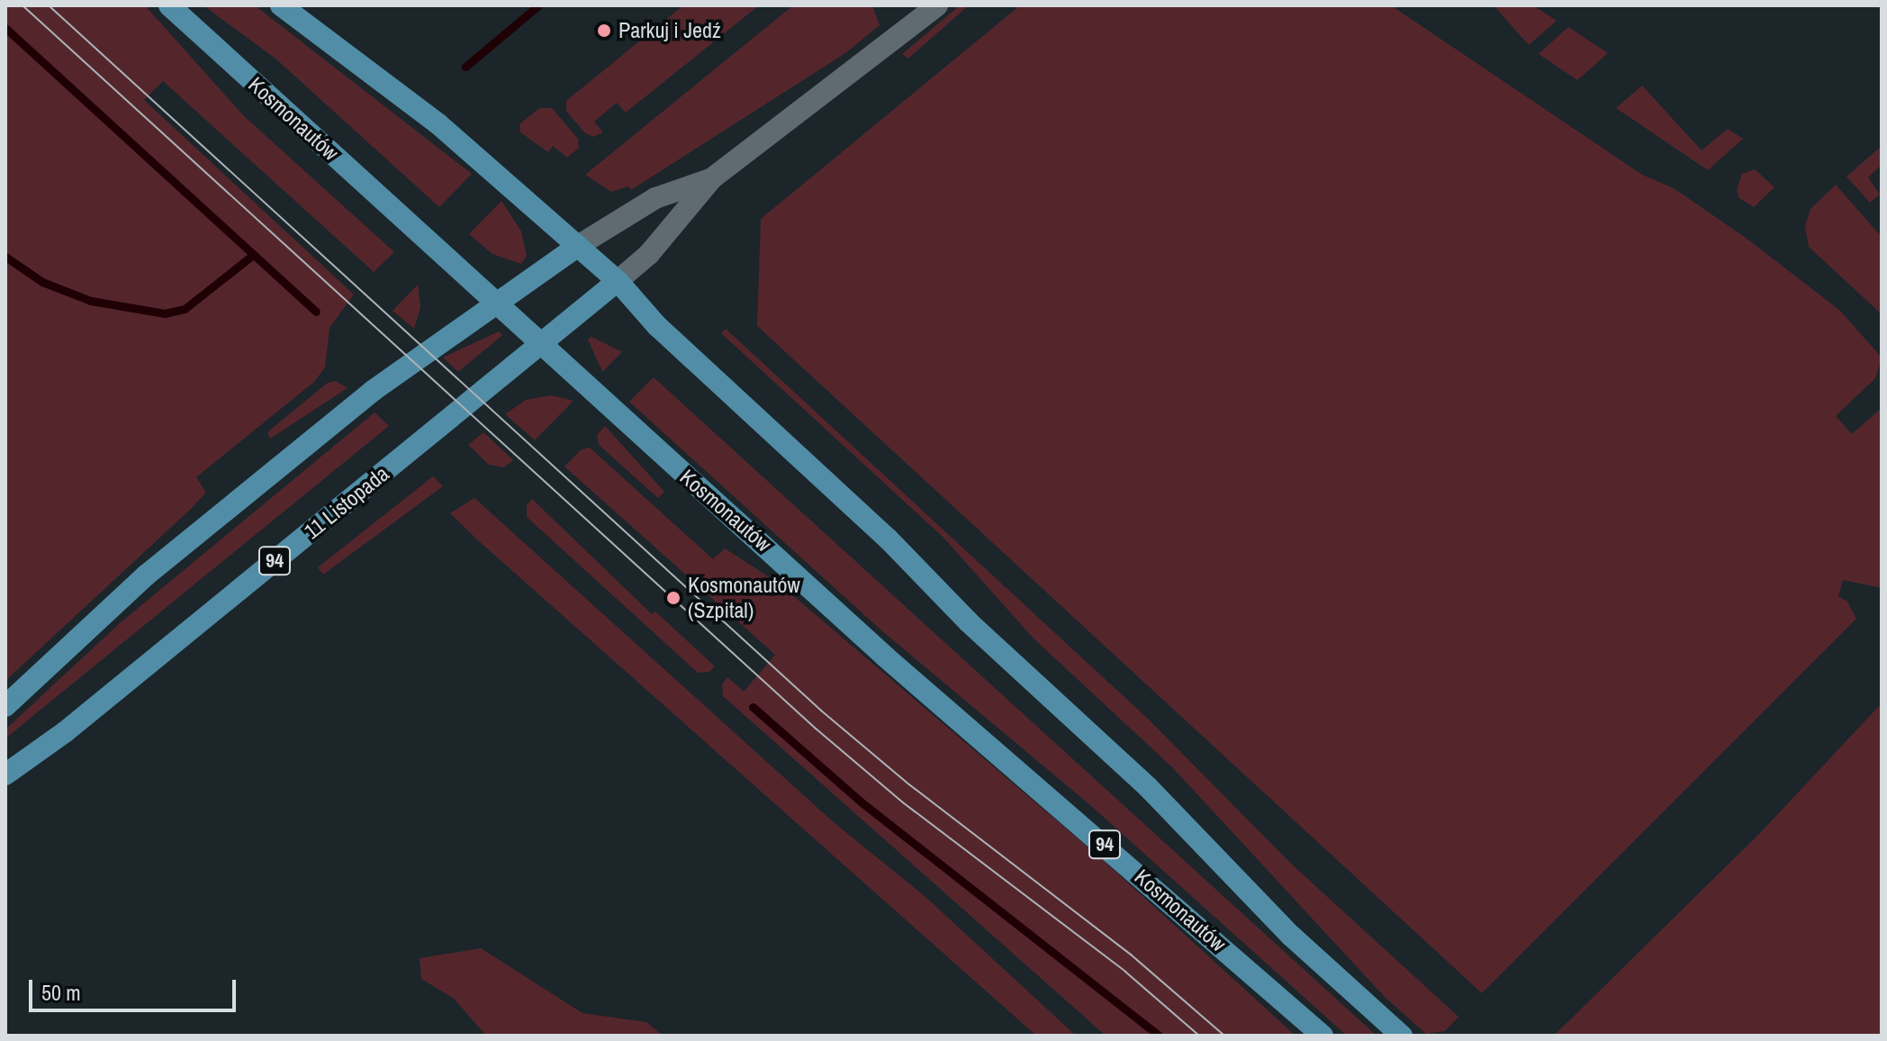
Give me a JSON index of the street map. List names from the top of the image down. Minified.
{"streets":{"main road":["Kosmonautów","11 Listopada","94"]},"crossings":[["Kosmonautów","11 Listopada"]],"places":["Parkuj i Jedź","Kosmonautów (Szpital)"],"scale_bar":"50 m"}
